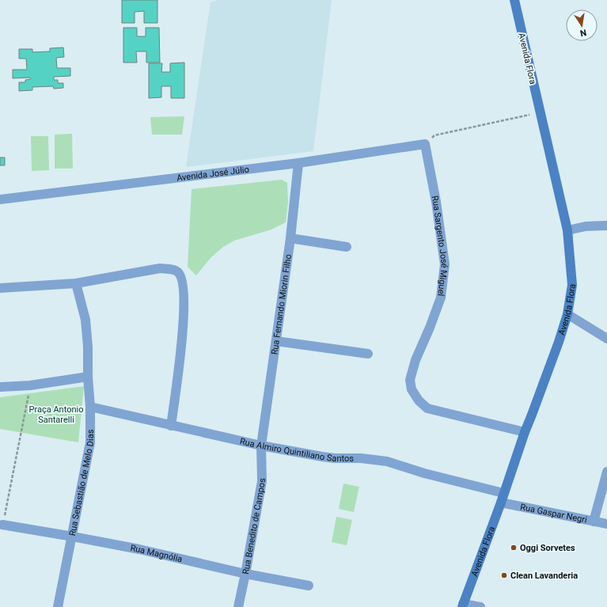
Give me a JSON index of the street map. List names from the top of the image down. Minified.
{"streets":{"main road":["Avenida Flora"],"street":["Avenida José Júlio","Rua Sargento José Miguel","Rua Fernando Miorin Filho","Rua Almiro Quintiliano Santos","Rua Sebastião de Melo Dias","Rua Gaspar Negri","Rua Benedito de Campos","Rua Magnólia"]},"crossings":[["Avenida Flora","Rua Sargento José Miguel"],["Avenida Flora","Rua Almiro Quintiliano Santos"],["Avenida Flora","Rua Gaspar Negri"],["Avenida José Júlio","Rua Sargento José Miguel"],["Avenida José Júlio","Rua Fernando Miorin Filho"],["Rua Fernando Miorin Filho","Rua Almiro Quintiliano Santos"],["Rua Fernando Miorin Filho","Rua Benedito de Campos"],["Rua Almiro Quintiliano Santos","Rua Sebastião de Melo Dias"],["Rua Almiro Quintiliano Santos","Rua Gaspar Negri"],["Rua Almiro Quintiliano Santos","Rua Benedito de Campos"],["Rua Sebastião de Melo Dias","Rua Magnólia"],["Rua Benedito de Campos","Rua Magnólia"]],"parks":["Praça Antonio Santarelli"],"places":["Oggi Sorvetes","Clean Lavanderia"],"north":"bottom"}
